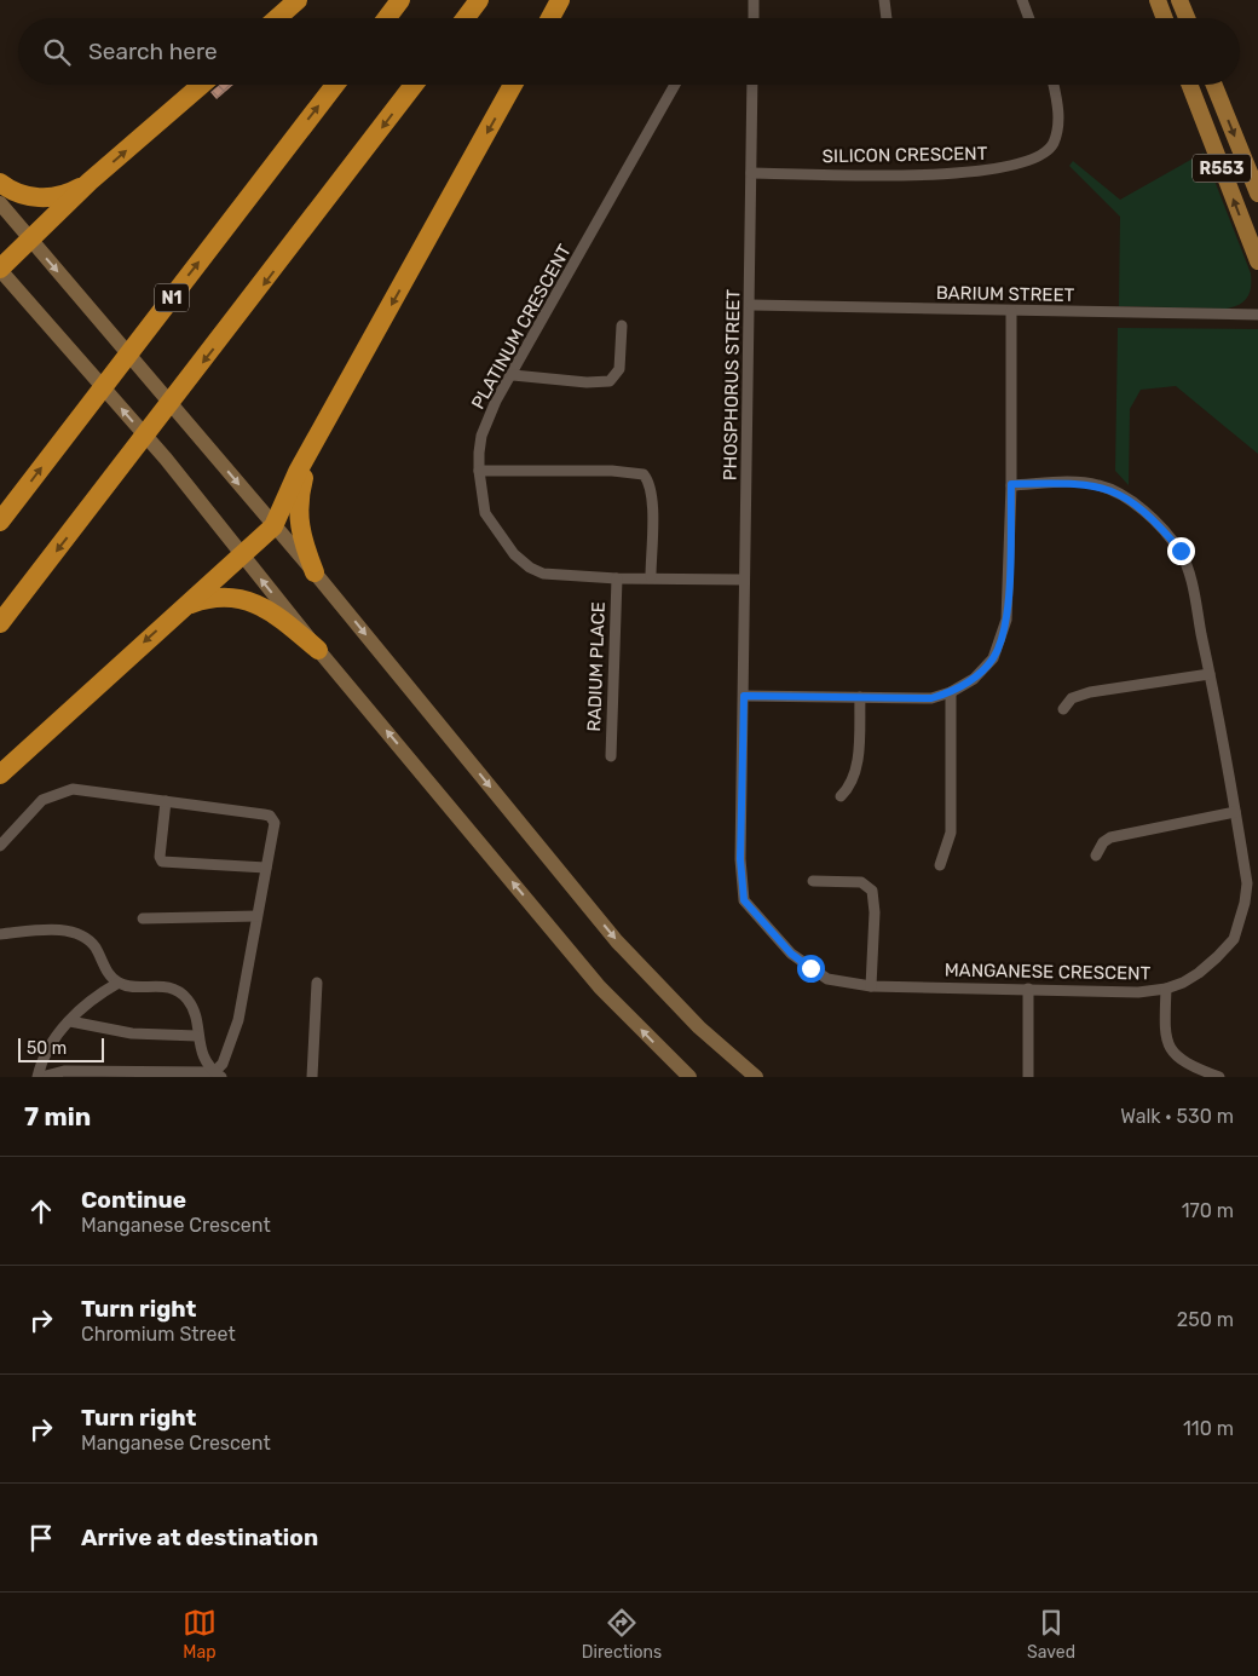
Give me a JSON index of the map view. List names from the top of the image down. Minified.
{"streets":{"highway":["N1"],"main road":["R553"],"street":["SILICON CRESCENT","BARIUM STREET","PLATINUM CRESCENT","PHOSPHORUS STREET","RADIUM PLACE","MANGANESE CRESCENT"]},"crossings":[["SILICON CRESCENT","PHOSPHORUS STREET"],["BARIUM STREET","PHOSPHORUS STREET"],["PLATINUM CRESCENT","PHOSPHORUS STREET"],["PLATINUM CRESCENT","RADIUM PLACE"],["PHOSPHORUS STREET","MANGANESE CRESCENT"]],"scale_bar":"50 m","page":{"search":"Search here","scale":"50 m","heading":["7 min","Walk · 530 m"],"list":[["Continue","Manganese Crescent","170 m"],["Turn right","Chromium Street","250 m"],["Turn right","Manganese Crescent","110 m"],"Arrive at destination"],"nav":["Map","Directions","Saved"]}}
